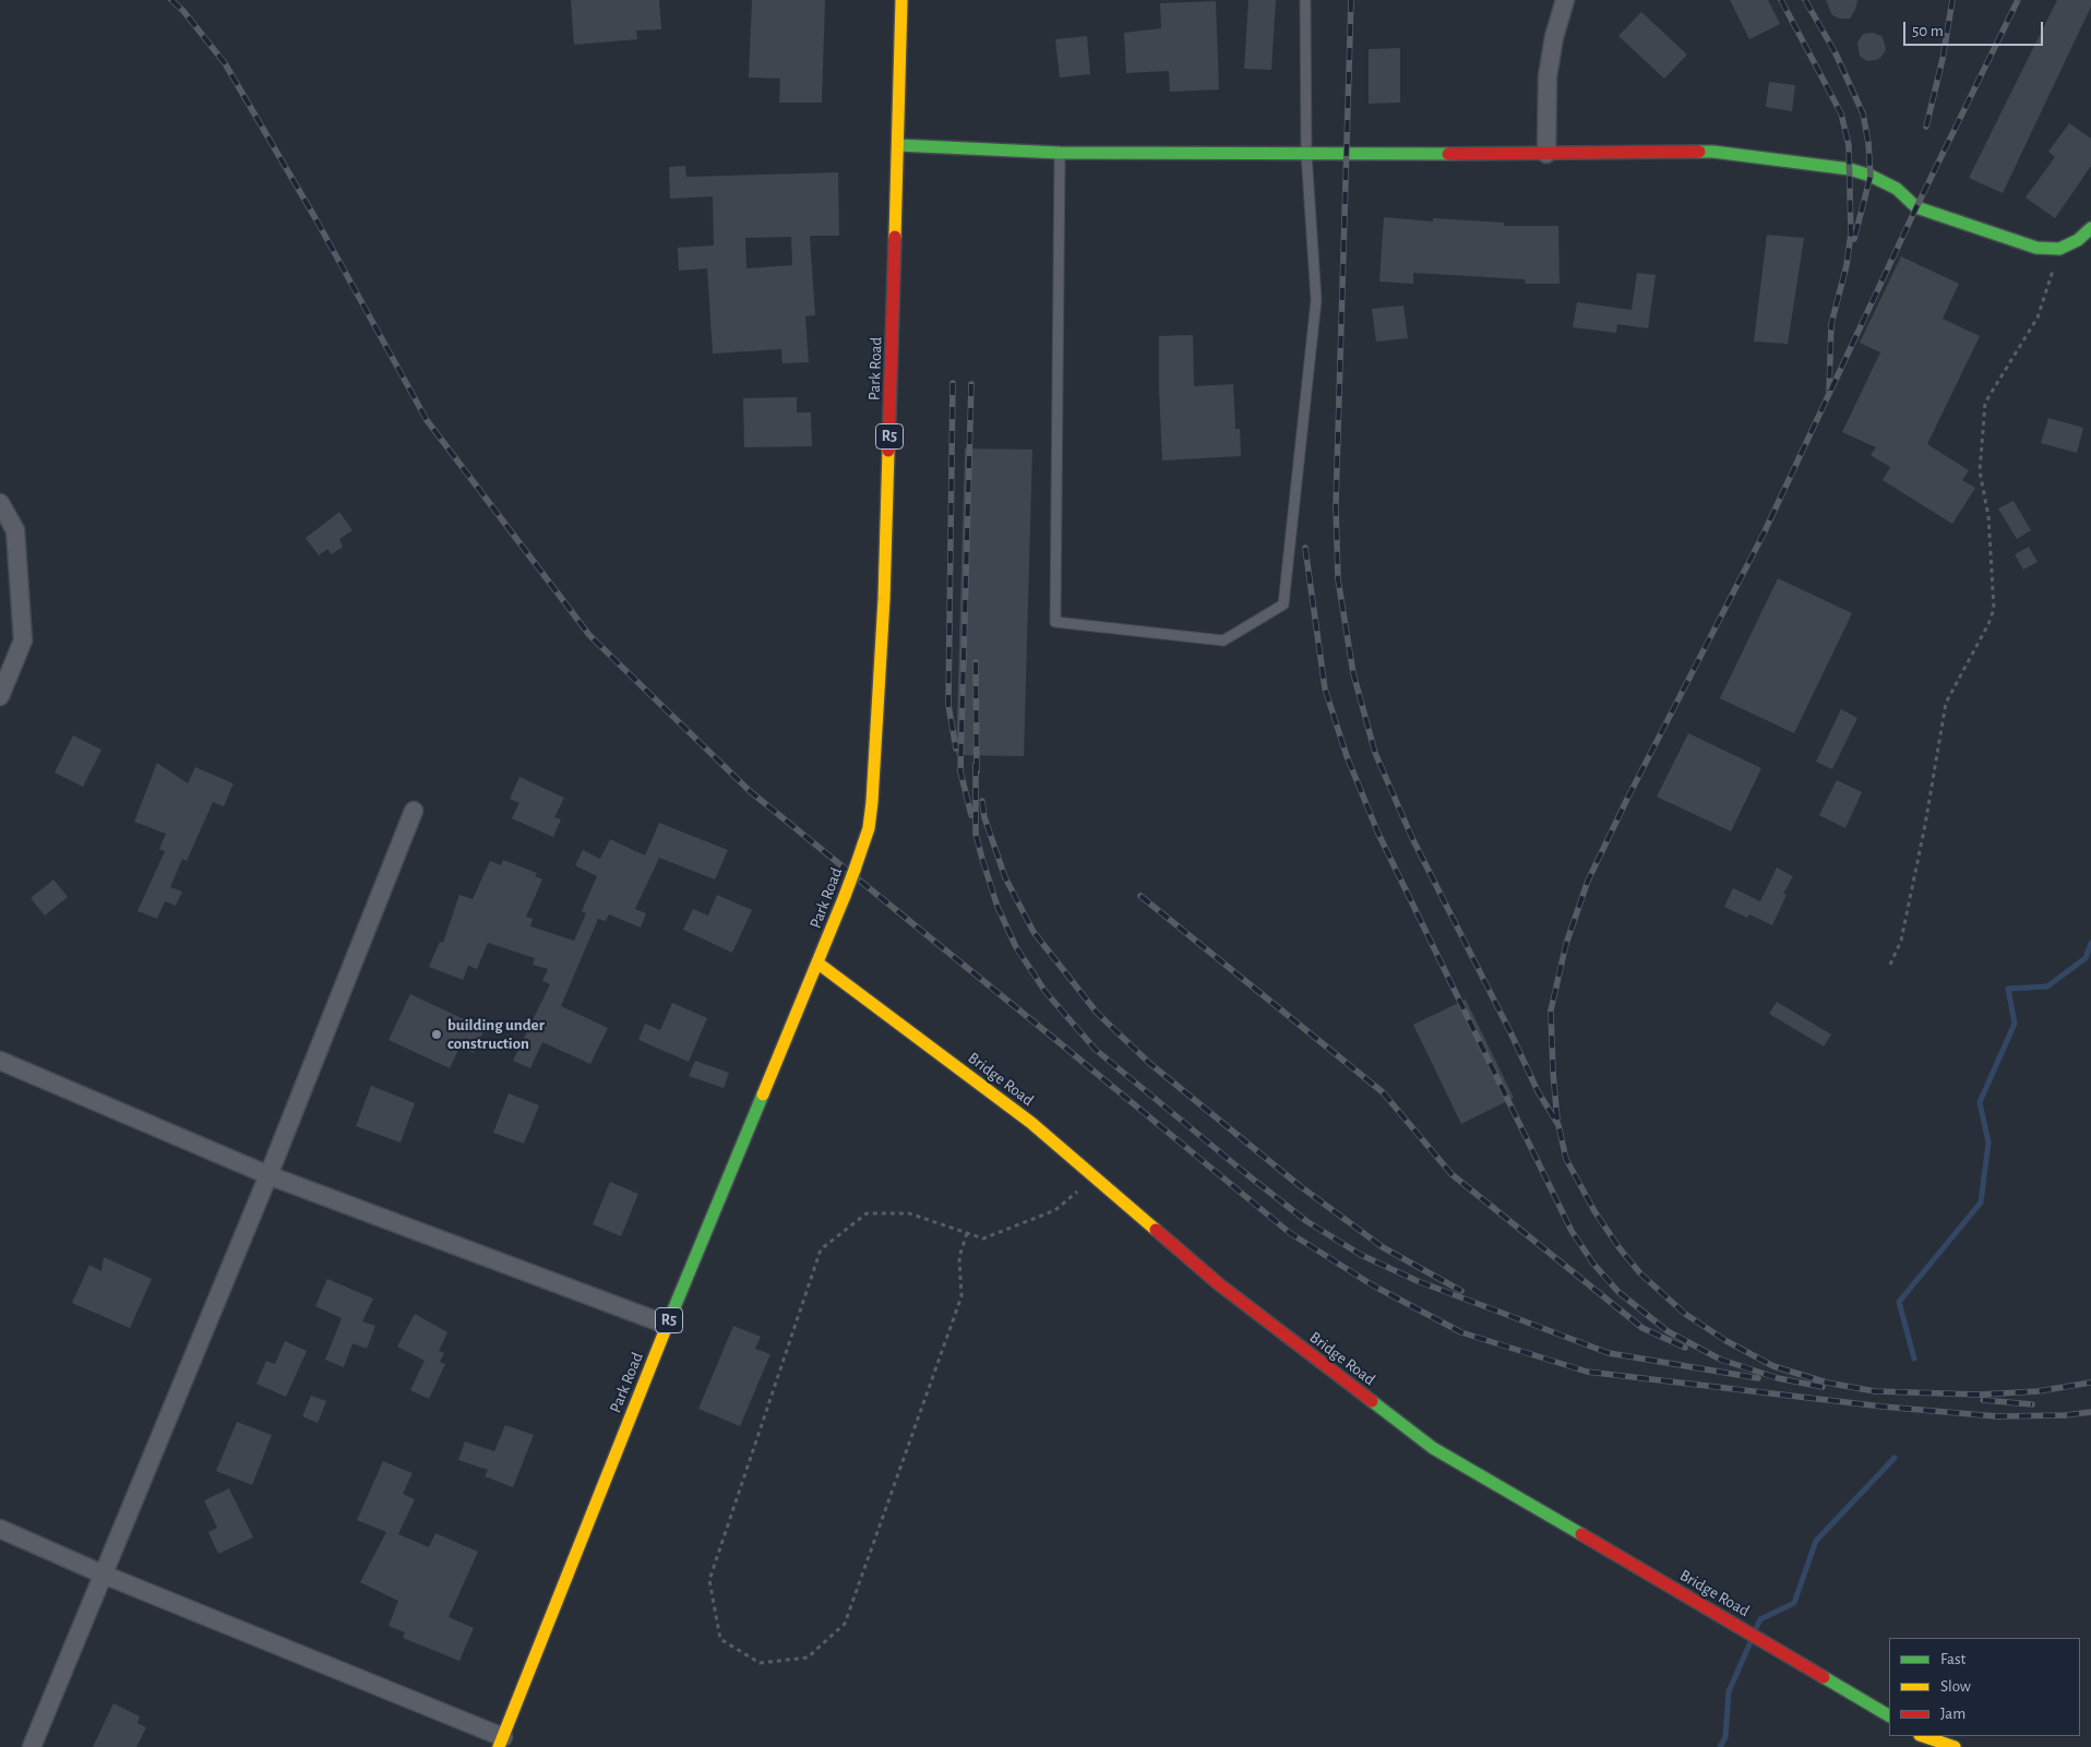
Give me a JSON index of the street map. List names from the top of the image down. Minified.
{"streets":{"main road":["Park Road","R5","Bridge Road"]},"crossings":[["Park Road","Bridge Road"]],"places":["building under construction"],"legend":["Fast","Slow","Jam"],"scale_bar":"50 m"}
